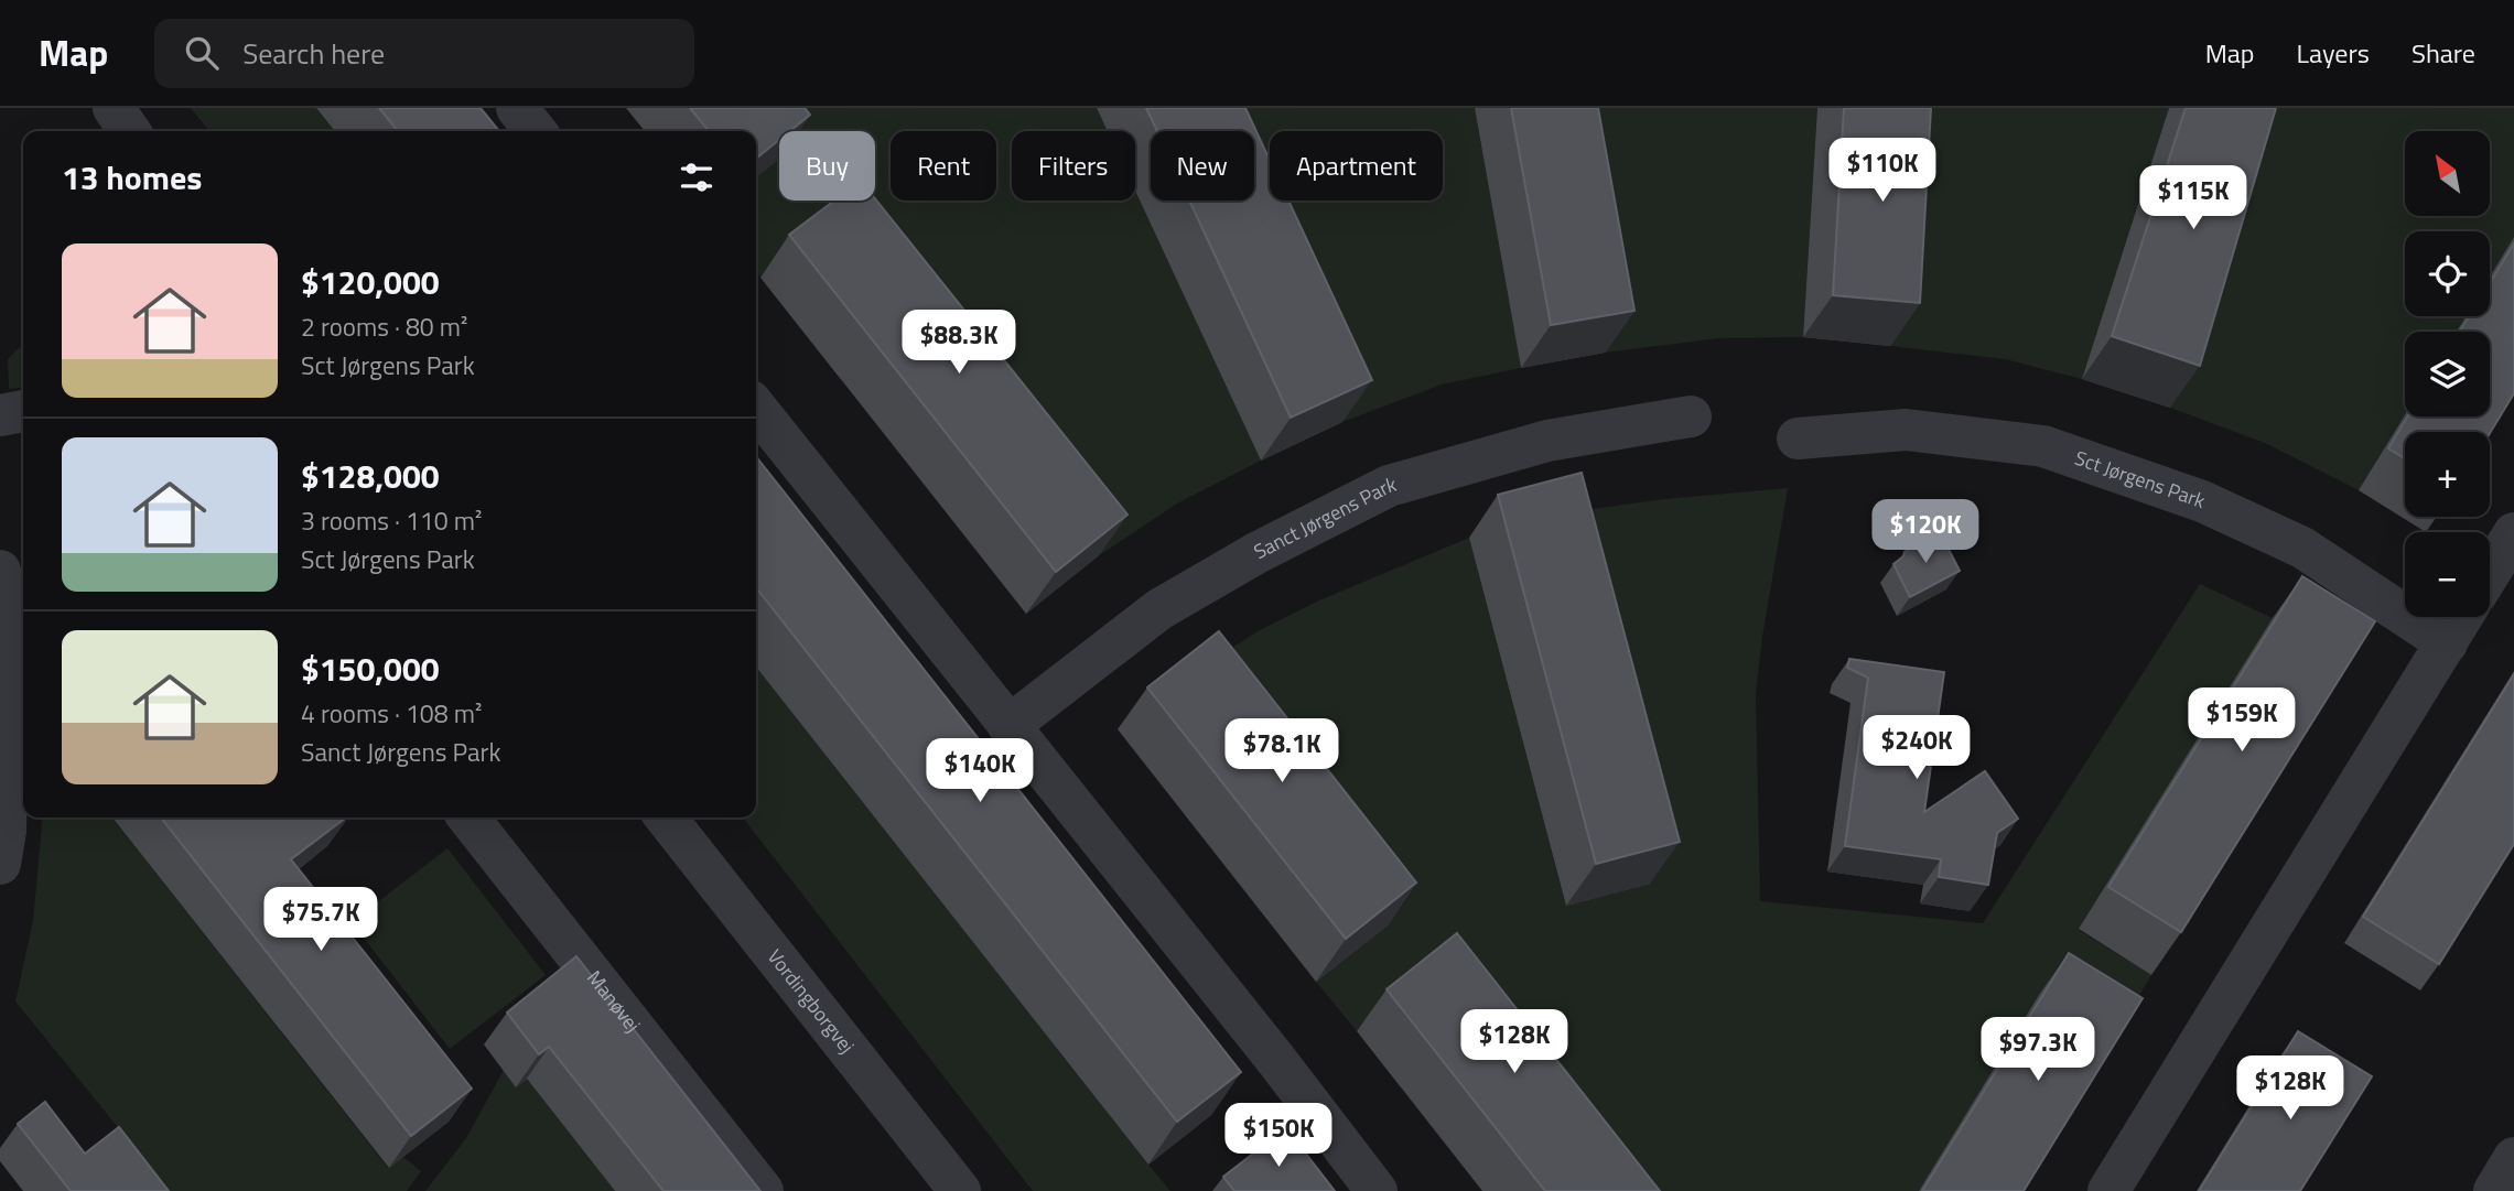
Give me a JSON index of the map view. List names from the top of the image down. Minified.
{"streets":{"street":["Sct Jørgens Park","Sanct Jørgens Park","Manøvej","Vordingborgvej"]},"north":"top left","page":{"header":"Map","search":"Search here","nav":["Map","Layers","Share"],"map_buttons":["+","−"],"chip":["Buy","Rent","Filters","New","Apartment"],"heading":"13 homes","price":["$110K","$115K","$88.3K","$120K","$159K","$240K","$78.1K","$140K","$75.7K","$128K","$97.3K","$128K","$150K"],"list":[{"name":"$120,000","note":"2 rooms · 80 m² · Sct Jørgens Park"},{"name":"$128,000","note":"3 rooms · 110 m² · Sct Jørgens Park"},{"name":"$150,000","note":"4 rooms · 108 m² · Sanct Jørgens Park"}]}}
